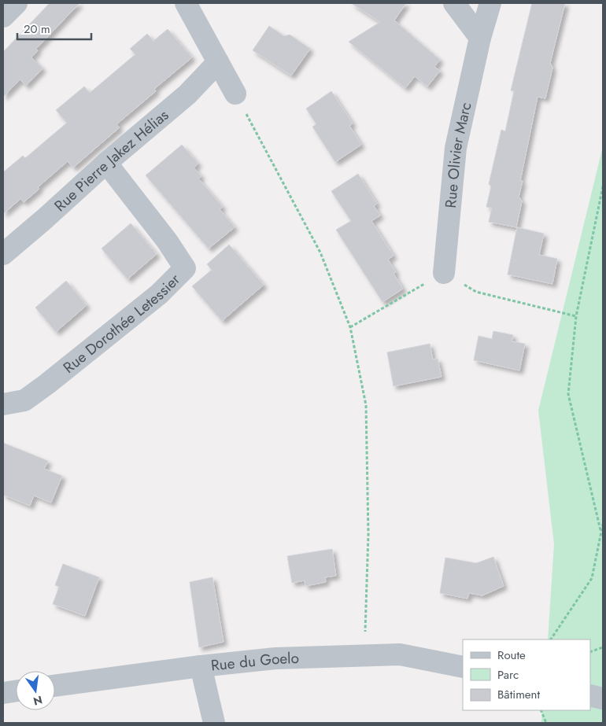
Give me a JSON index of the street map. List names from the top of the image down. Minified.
{"streets":{"street":["Rue Olivier Marc","Rue Pierre Jakez Hélias","Rue Dorothée Letessier","Rue du Goelo"]},"crossings":[["Rue Pierre Jakez Hélias","Rue Dorothée Letessier"]],"legend":["Route","Parc","Bâtiment"],"scale_bar":"20 m","north":"bottom"}
